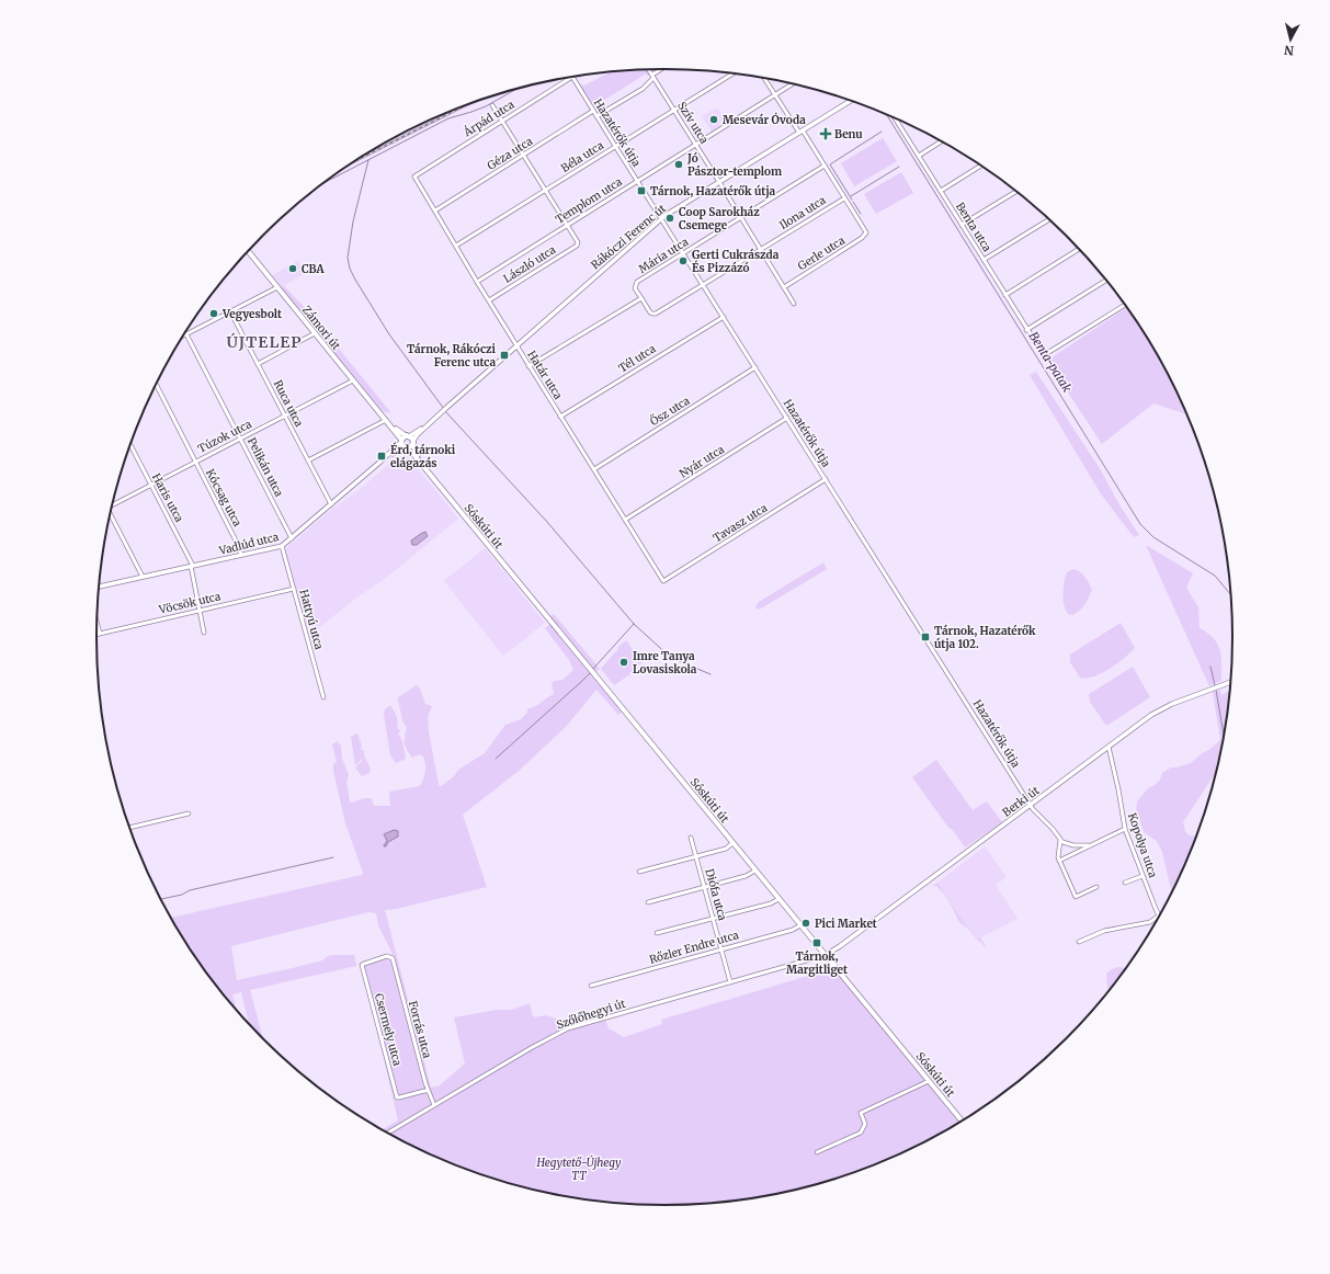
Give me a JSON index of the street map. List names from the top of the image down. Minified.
{"streets":{"main road":["Zámori út","Sóskúti út"],"street":["Árpád utca","Szív utca","Hazatérők útja","Géza utca","Béla utca","Templom utca","Ilona utca","Benta utca","Rákóczi Ferenc út","Gerle utca","Mária utca","László utca","Tél utca","Határ utca","Ruca utca","Ősz utca","Túzok utca","Nyár utca","Pelikán utca","Haris utca","Kócsag utca","Tavasz utca","Vadlúd utca","Vöcsök utca","Hattyú utca","Berki út","Kopolya utca","Diófa utca","Rőzler Endre utca","Szőlőhegyi út","Csermely utca","Forrás utca"]},"crossings":[["Árpád utca","Hazatérők útja"],["Árpád utca","Határ utca"],["Szív utca","Béla utca"],["Szív utca","Templom utca"],["Szív utca","Ilona utca"],["Szív utca","Rákóczi Ferenc út"],["Szív utca","Gerle utca"],["Szív utca","Mária utca"],["Hazatérők útja","Géza utca"],["Hazatérők útja","Béla utca"],["Hazatérők útja","Templom utca"],["Hazatérők útja","Ilona utca"],["Hazatérők útja","Rákóczi Ferenc út"],["Hazatérők útja","Mária utca"],["Hazatérők útja","Tél utca"],["Hazatérők útja","Ősz utca"],["Hazatérők útja","Nyár utca"],["Hazatérők útja","Tavasz utca"],["Hazatérők útja","Berki út"],["Géza utca","Határ utca"],["Béla utca","Határ utca"],["Templom utca","László utca"],["Templom utca","Határ utca"],["Ilona utca","Gerle utca"],["Ilona utca","Mária utca"],["Rákóczi Ferenc út","Határ utca"],["László utca","Határ utca"],["Zámori út","Túzok utca"],["Zámori út","Sóskúti út"],["Zámori út","Vadlúd utca"],["Tél utca","Határ utca"],["Határ utca","Ősz utca"],["Határ utca","Nyár utca"],["Határ utca","Tavasz utca"],["Ruca utca","Túzok utca"],["Ruca utca","Vadlúd utca"],["Túzok utca","Pelikán utca"],["Túzok utca","Haris utca"],["Túzok utca","Kócsag utca"],["Pelikán utca","Vadlúd utca"],["Haris utca","Vadlúd utca"],["Haris utca","Vöcsök utca"],["Kócsag utca","Vadlúd utca"],["Sóskúti út","Vadlúd utca"],["Sóskúti út","Berki út"],["Sóskúti út","Rőzler Endre utca"],["Sóskúti út","Szőlőhegyi út"],["Vadlúd utca","Hattyú utca"],["Vöcsök utca","Hattyú utca"],["Berki út","Kopolya utca"],["Berki út","Szőlőhegyi út"],["Diófa utca","Rőzler Endre utca"],["Diófa utca","Szőlőhegyi út"],["Szőlőhegyi út","Forrás utca"],["Csermely utca","Forrás utca"]],"districts":["ÚJTELEP"],"water":["Benta-patak"],"parks":["Hegytető-Újhegy TT"],"places":{"other":["Mesevár Óvoda","Jó Pásztor-templom","Coop Sarokház Csemege","Gerti Cukrászda És Pizzázó","CBA","Vegyesbolt","Imre Tanya Lovasiskola","Pici Market"],"health":["Benu"],"transit":["Tárnok, Hazatérők útja","Tárnok, Rákóczi Ferenc utca","Érd, tárnoki elágazás","Tárnok, Hazatérők útja 102.","Tárnok, Margitliget"]},"north":"bottom"}
